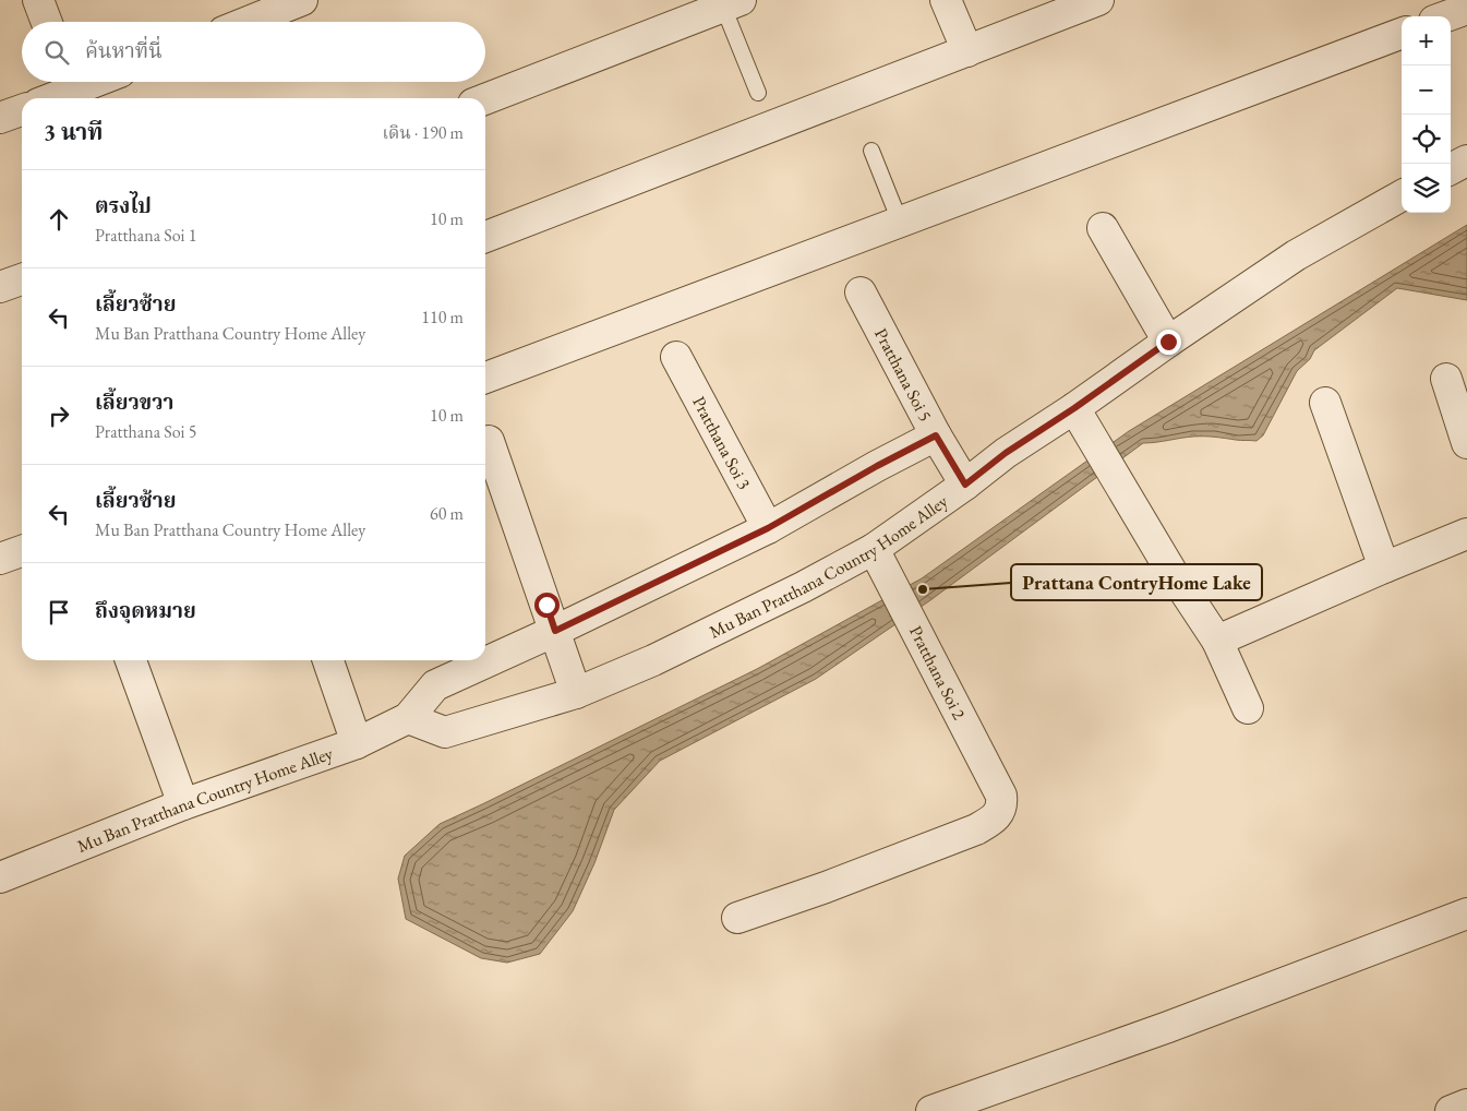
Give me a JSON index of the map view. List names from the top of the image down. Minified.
{"streets":{"street":["Pratthana Soi 5","Pratthana Soi 3","Mu Ban Pratthana Country Home Alley","Pratthana Soi 2"]},"crossings":[["Pratthana Soi 5","Mu Ban Pratthana Country Home Alley"],["Pratthana Soi 3","Mu Ban Pratthana Country Home Alley"],["Mu Ban Pratthana Country Home Alley","Pratthana Soi 2"]],"places":["Prattana ContryHome Lake"],"page":{"map_buttons":["+","−"],"search":"ค้นหาที่นี่","heading":["3 นาที","เดิน · 190 m"],"list":[["ตรงไป","Pratthana Soi 1","10 m"],["เลี้ยวซ้าย","Mu Ban Pratthana Country Home Alley","110 m"],["เลี้ยวขวา","Pratthana Soi 5","10 m"],["เลี้ยวซ้าย","Mu Ban Pratthana Country Home Alley","60 m"],"ถึงจุดหมาย"]}}
